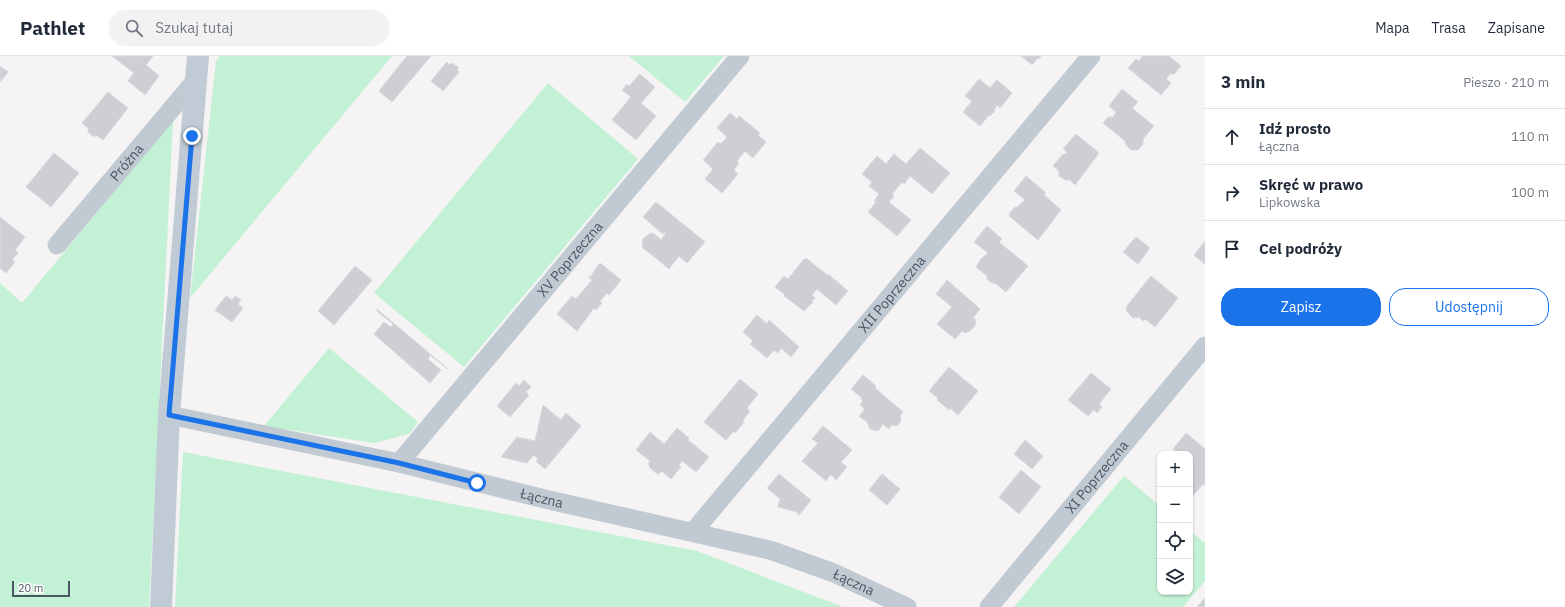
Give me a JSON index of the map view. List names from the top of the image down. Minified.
{"streets":{"street":["Próżna","XV Poprzeczna","XII Poprzeczna","XI Poprzeczna","Łączna"]},"crossings":[["XV Poprzeczna","Łączna"],["XII Poprzeczna","Łączna"]],"scale_bar":"20 m","page":{"header":"Pathlet","search":"Szukaj tutaj","nav":["Mapa","Trasa","Zapisane"],"heading":["3 min","Pieszo · 210 m"],"list":[["Idź prosto","Łączna","110 m"],["Skręć w prawo","Lipkowska","100 m"],"Cel podróży"],"buttons":["Zapisz","Udostępnij"],"map_buttons":["+","−"],"scale":"20 m"}}
